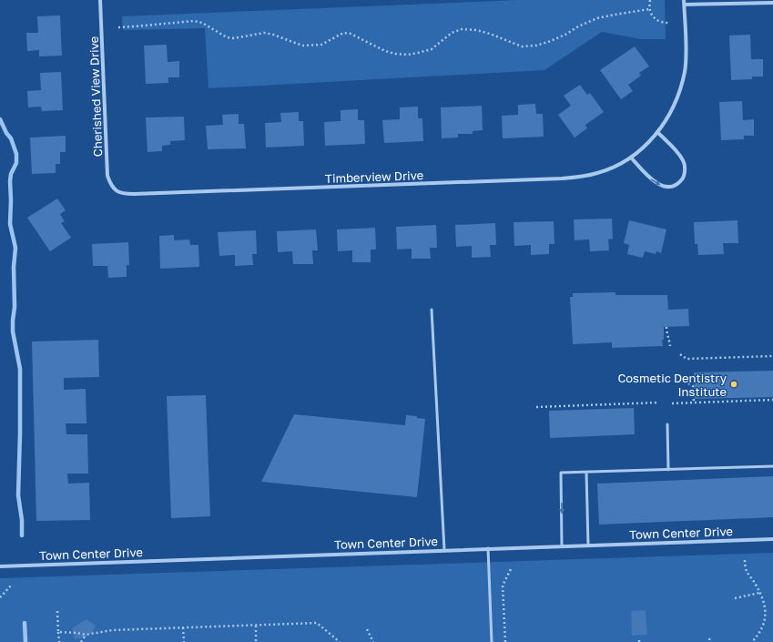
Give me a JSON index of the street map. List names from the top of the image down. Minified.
{"streets":{"street":["Cherished View Drive","Timberview Drive","Town Center Drive"]},"crossings":[["Cherished View Drive","Timberview Drive"]],"places":["Cosmetic Dentistry Institute"]}
